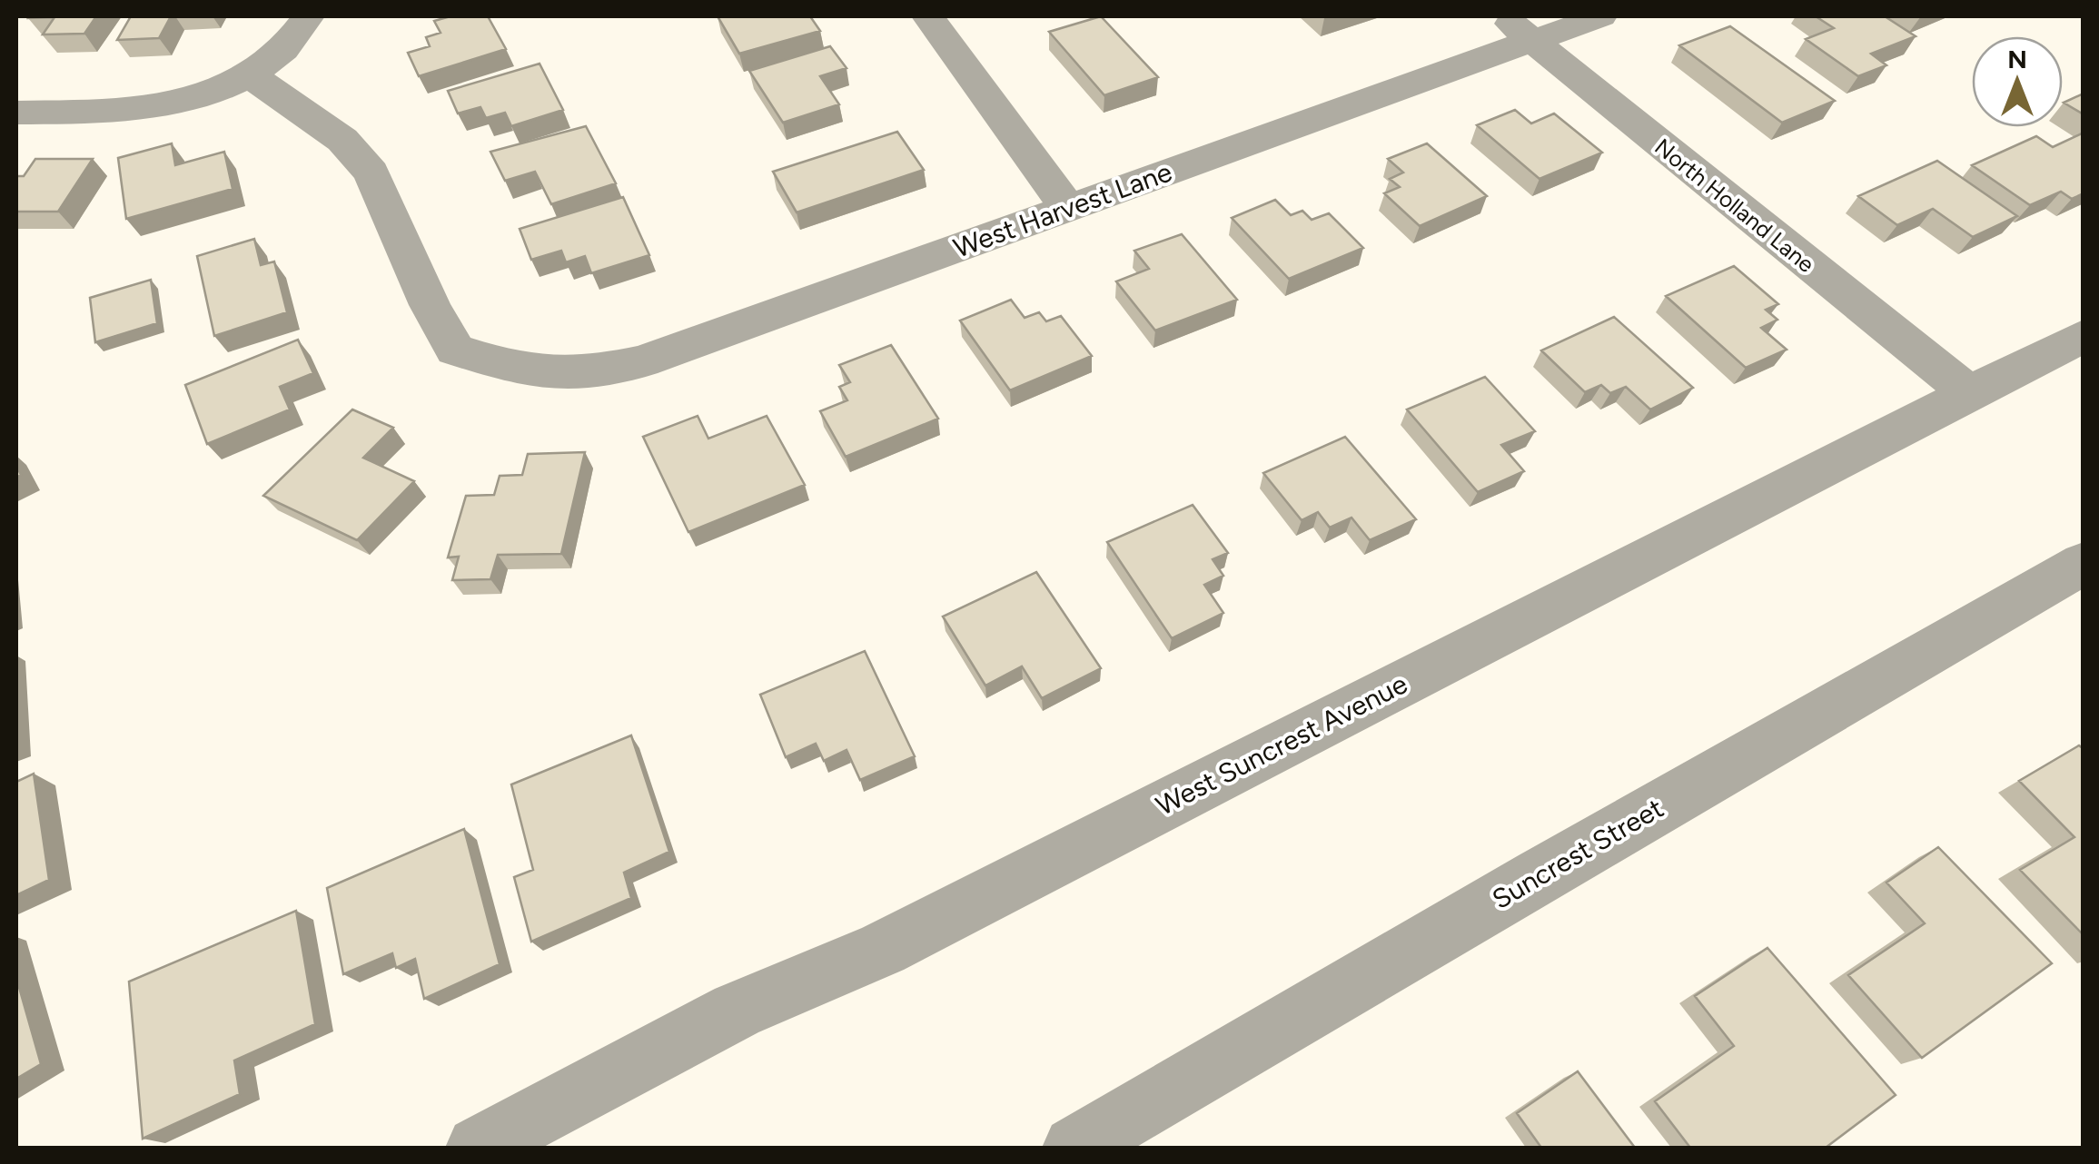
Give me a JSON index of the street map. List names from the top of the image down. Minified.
{"streets":{"street":["North Holland Lane","West Harvest Lane","West Suncrest Avenue","Suncrest Street"]},"crossings":[["North Holland Lane","West Harvest Lane"],["North Holland Lane","West Suncrest Avenue"]],"north":"top"}
